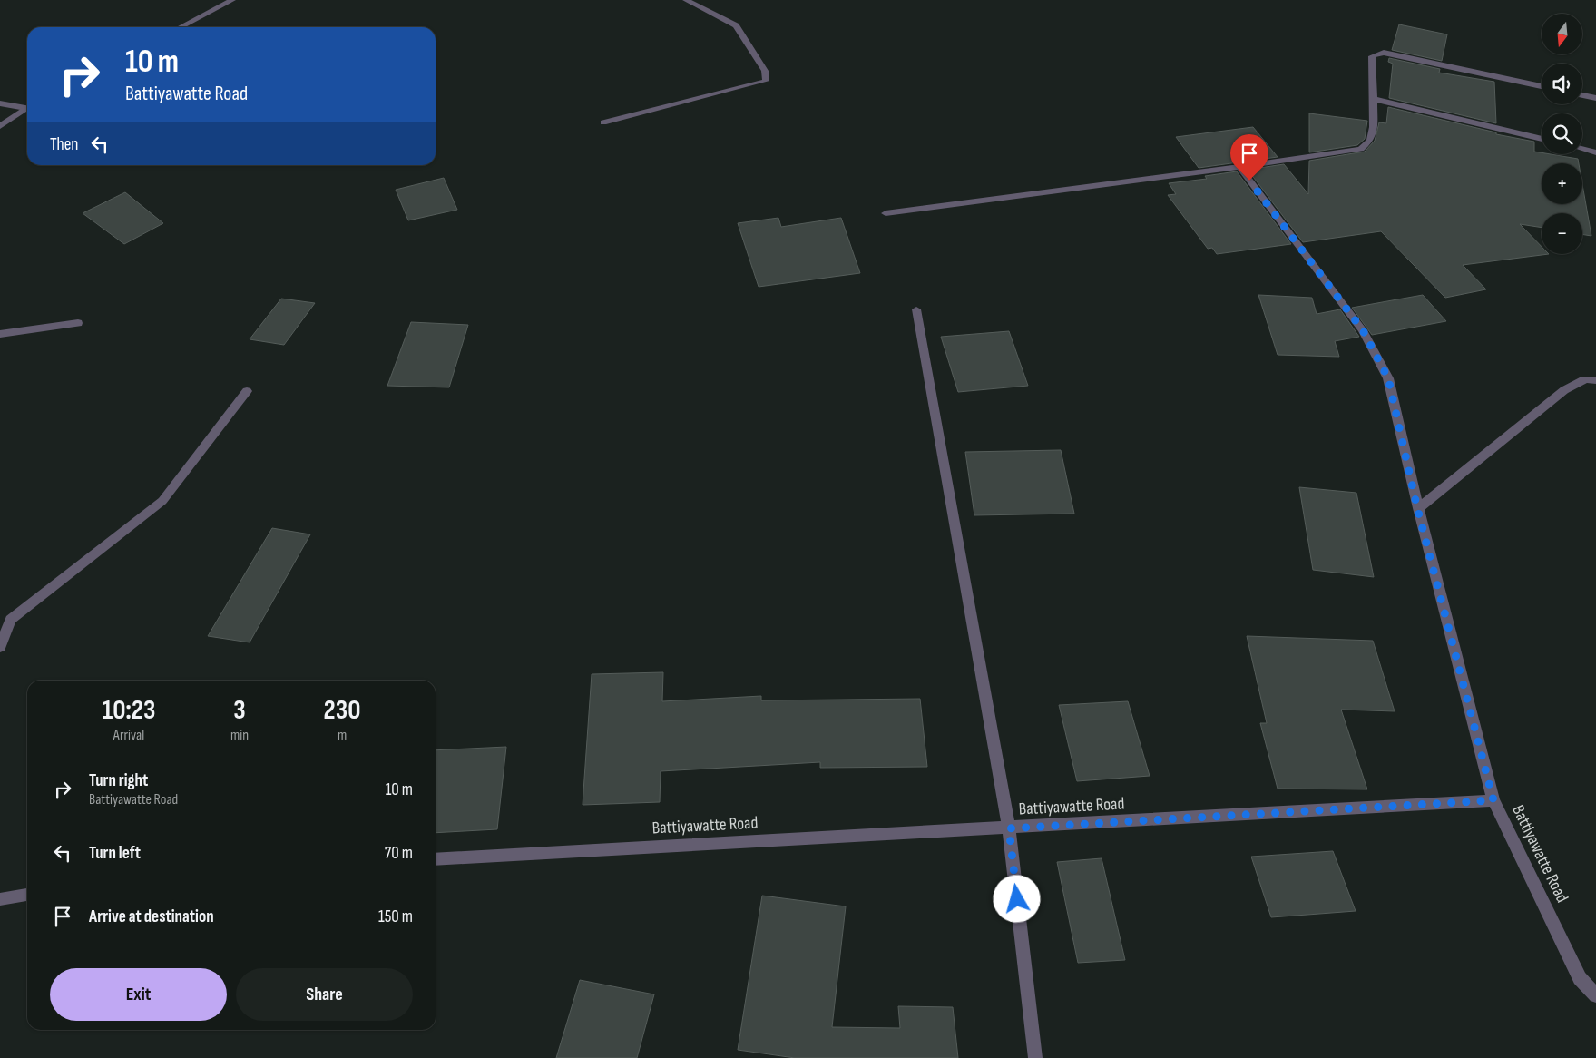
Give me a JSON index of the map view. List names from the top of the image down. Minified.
{"streets":{"street":["Battiyawatte Road"]},"north":"bottom","page":{"map_buttons":["+","−"],"turn":["10 m","Battiyawatte Road"],"then":"Then","eta":["10:23","Arrival","3","min","230","m"],"list":[{"name":"Turn right","note":"Battiyawatte Road","value":"10 m"},{"name":"Turn left","value":"70 m"},{"name":"Arrive at destination","value":"150 m"}],"buttons":["Exit","Share"]}}
